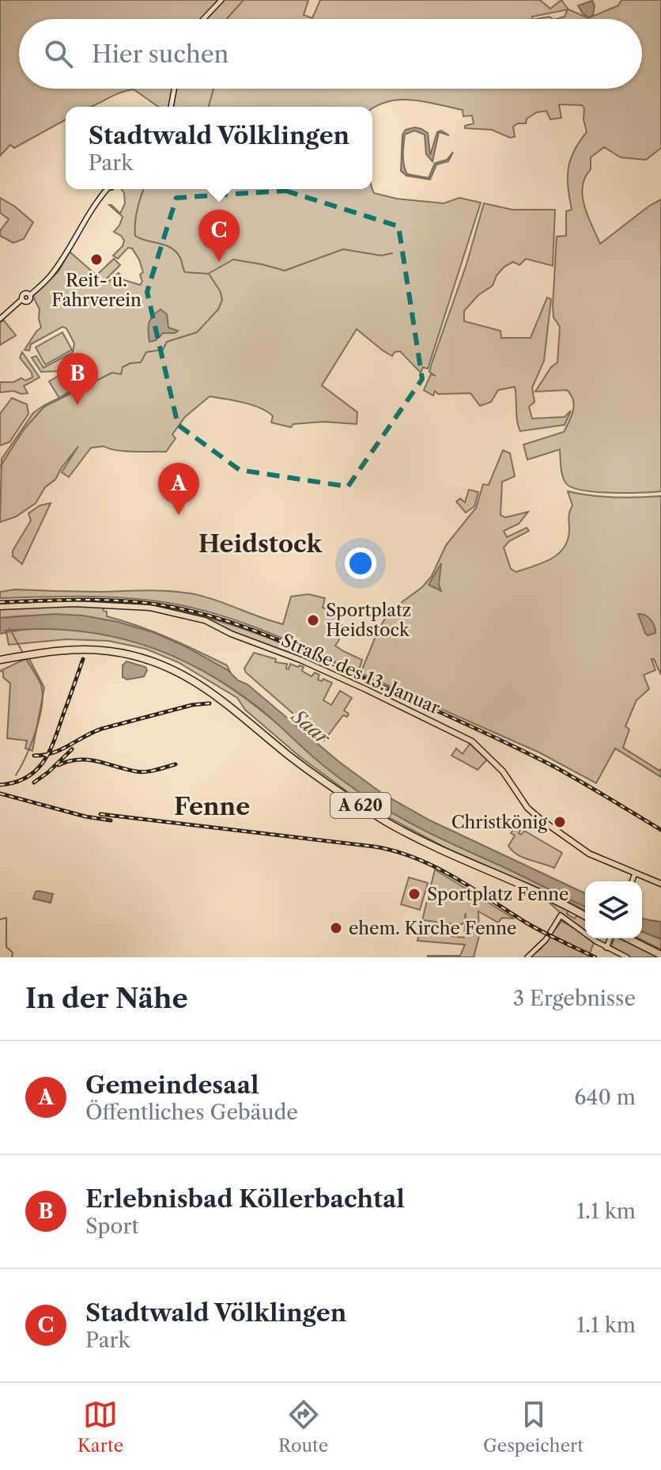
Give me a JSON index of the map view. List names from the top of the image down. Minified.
{"streets":{"highway":["A 620"],"main road":["Straße des 13. Januar"]},"districts":["Heidstock","Fenne"],"water":["Saar"],"places":["Reit- u. Fahrverein","Sportplatz Heidstock","Christkönig","Sportplatz Fenne","ehem. Kirche Fenne"],"page":{"search":"Hier suchen","popup":["Stadtwald Völklingen","Park"],"pins":["C","B","A"],"heading":["In der Nähe","3 Ergebnisse"],"list":[{"mark":"A","name":"Gemeindesaal","note":"Öffentliches Gebäude","value":"640 m"},{"mark":"B","name":"Erlebnisbad Köllerbachtal","note":"Sport","value":"1.1 km"},{"mark":"C","name":"Stadtwald Völklingen","note":"Park","value":"1.1 km"}],"nav":["Karte","Route","Gespeichert"]}}
